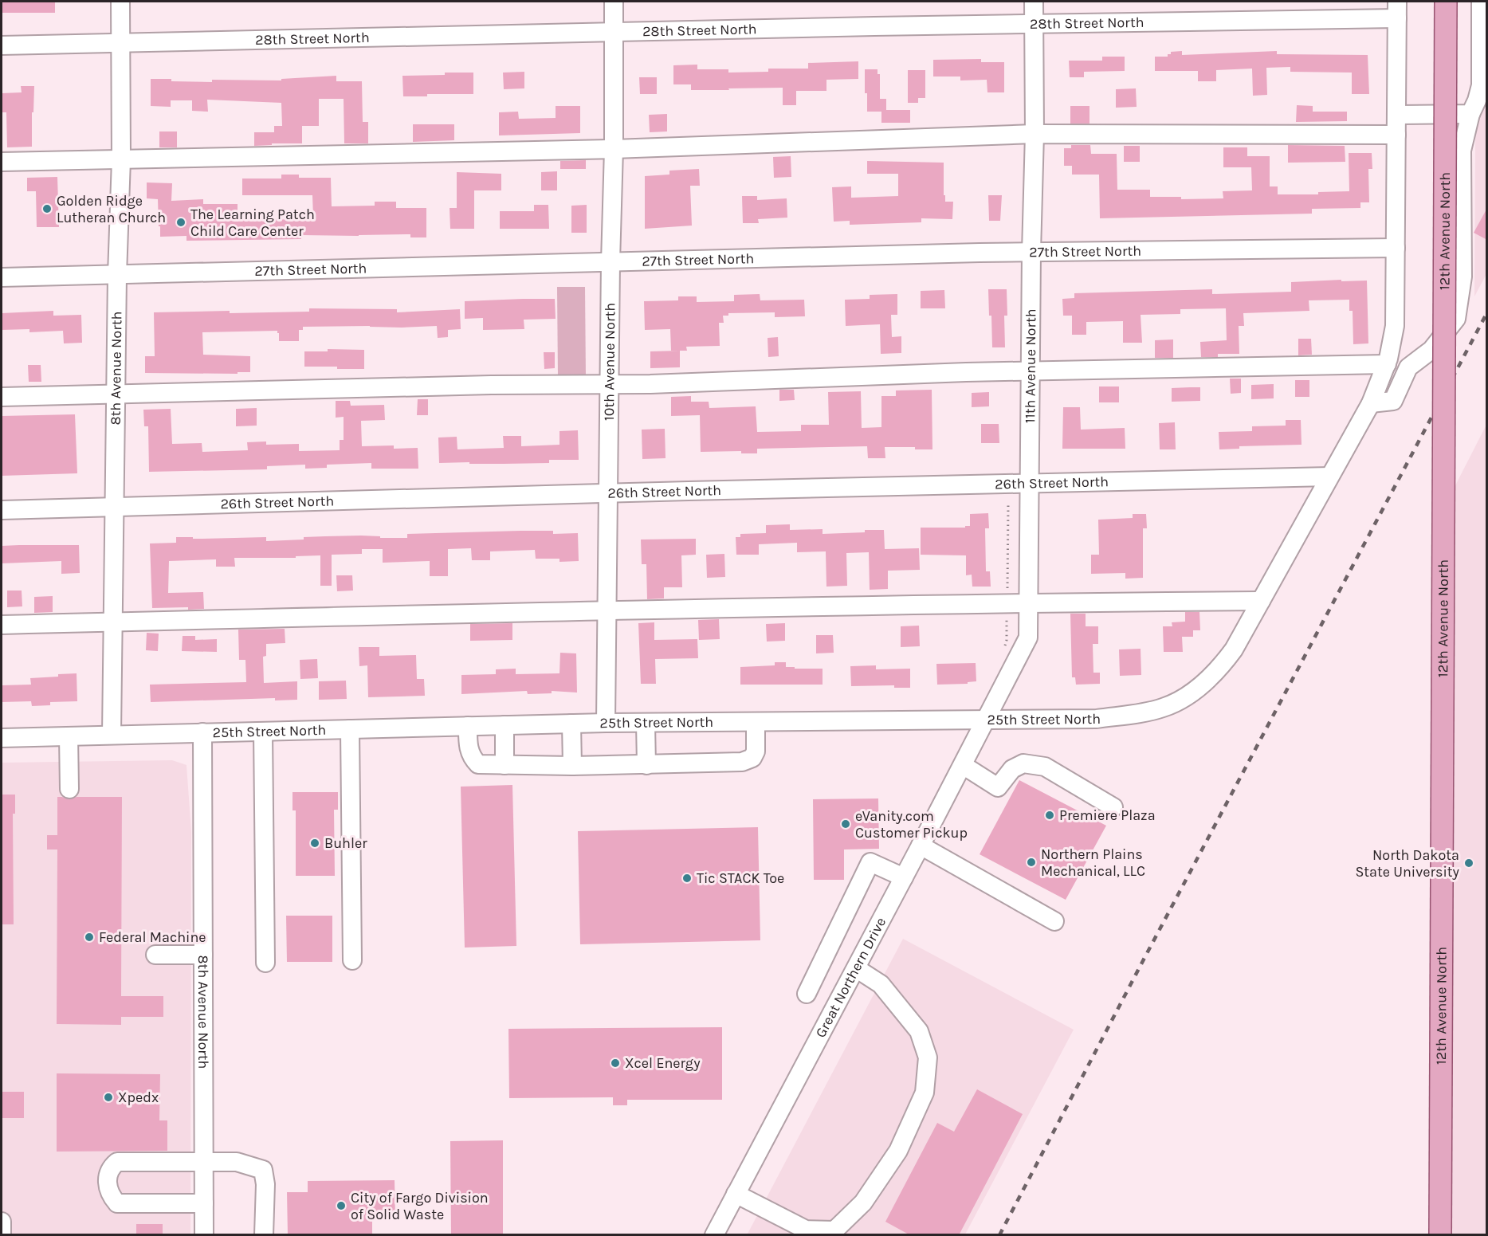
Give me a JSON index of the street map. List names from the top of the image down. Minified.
{"streets":{"main road":["12th Avenue North"],"street":["28th Street North","27th Street North","10th Avenue North","11th Avenue North","8th Avenue North","26th Street North","25th Street North","Great Northern Drive"]},"crossings":[["28th Street North","10th Avenue North"],["28th Street North","11th Avenue North"],["28th Street North","8th Avenue North"],["27th Street North","10th Avenue North"],["27th Street North","11th Avenue North"],["27th Street North","8th Avenue North"],["10th Avenue North","26th Street North"],["10th Avenue North","25th Street North"],["11th Avenue North","26th Street North"],["11th Avenue North","25th Street North"],["11th Avenue North","Great Northern Drive"],["8th Avenue North","26th Street North"],["8th Avenue North","25th Street North"],["25th Street North","Great Northern Drive"]],"places":["Golden Ridge Lutheran Church","The Learning Patch Child Care Center","Premiere Plaza","eVanity.com Customer Pickup","Buhler","Northern Plains Mechanical, LLC","North Dakota State University","Tic STACK Toe","Federal Machine","Xcel Energy","Xpedx","City of Fargo Division of Solid Waste"]}
